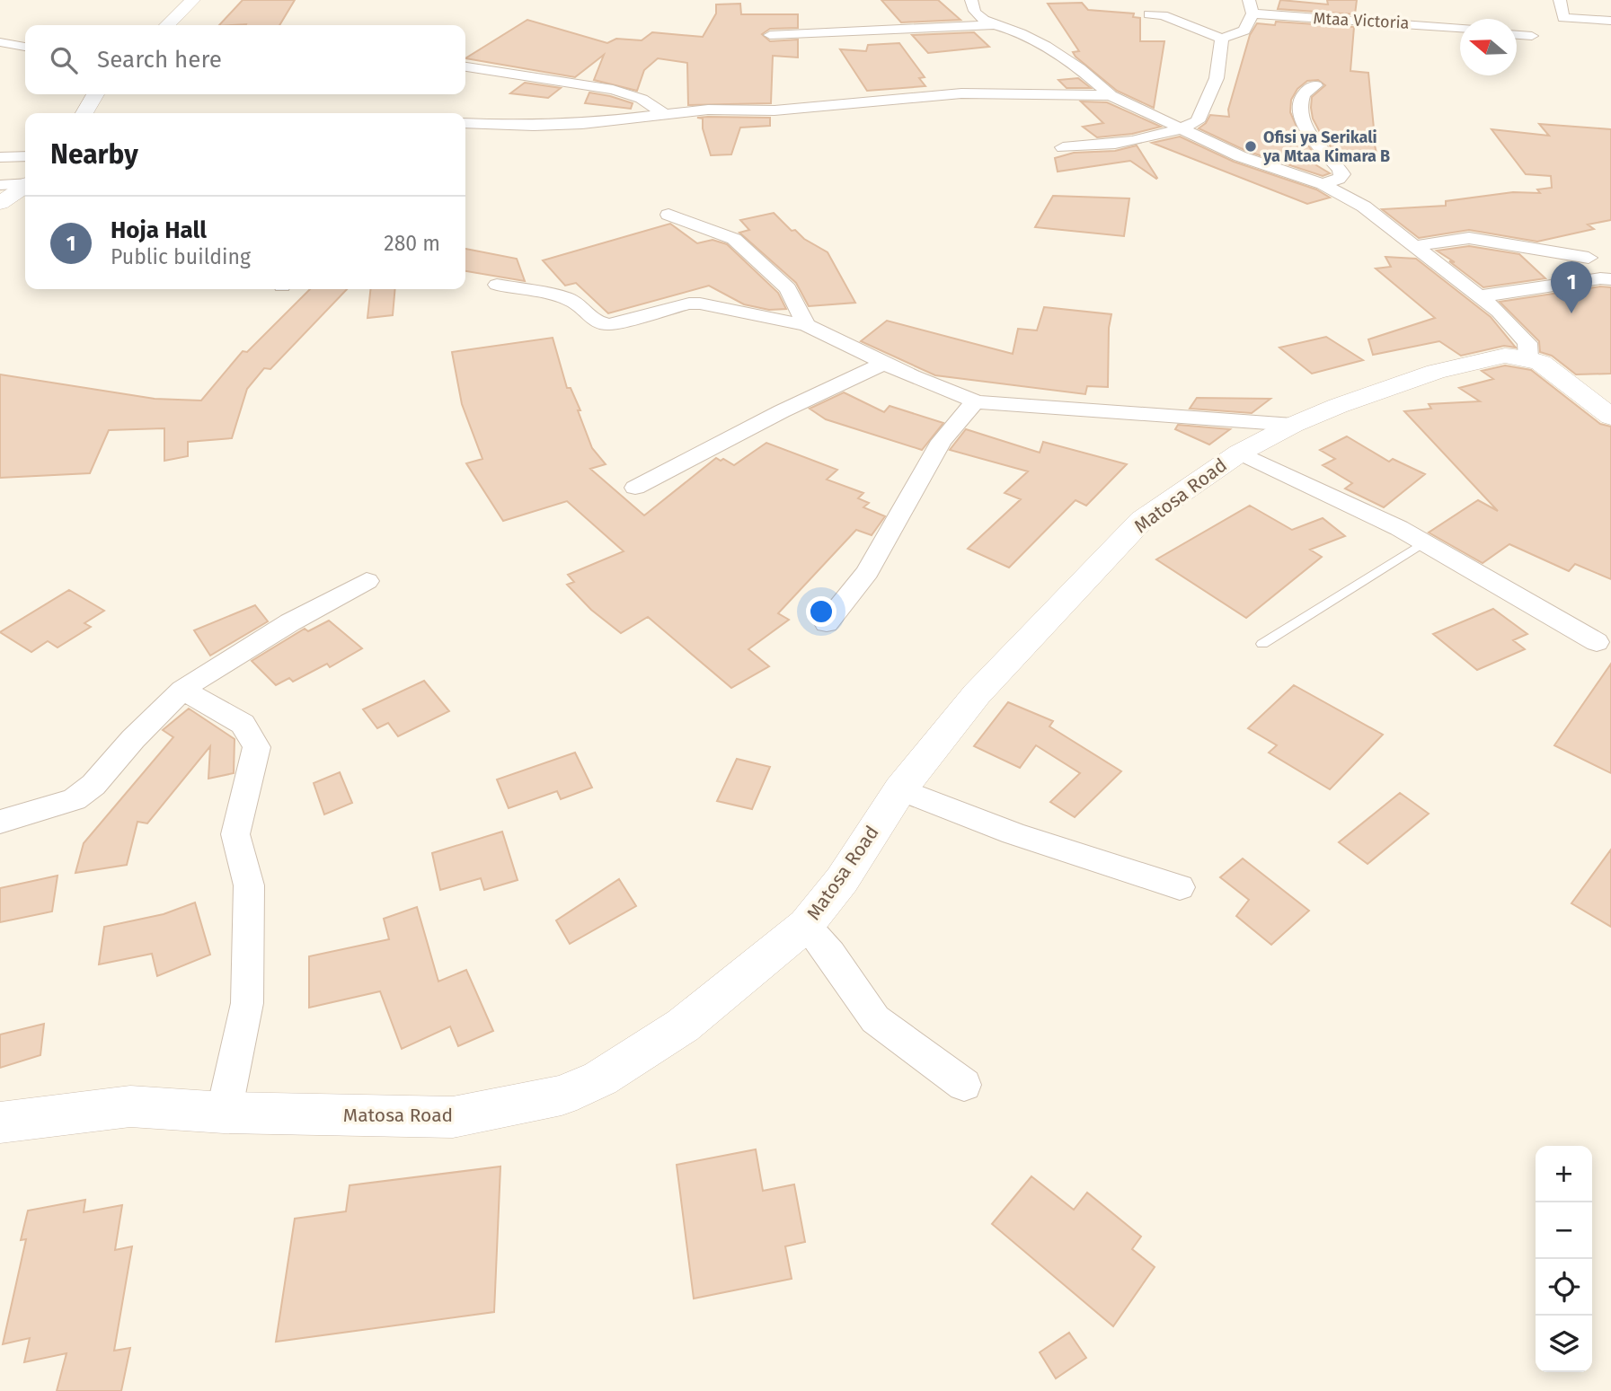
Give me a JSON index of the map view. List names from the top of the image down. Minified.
{"streets":{"street":["Mtaa Victoria","Matosa Road"]},"places":["Ofisi ya Serikali ya Mtaa Kimara B"],"north":"left","page":{"search":"Search here","heading":"Nearby","list":[{"mark":"1","name":"Hoja Hall","note":"Public building","value":"280 m"}],"pins":"1","map_buttons":["+","−"]}}
